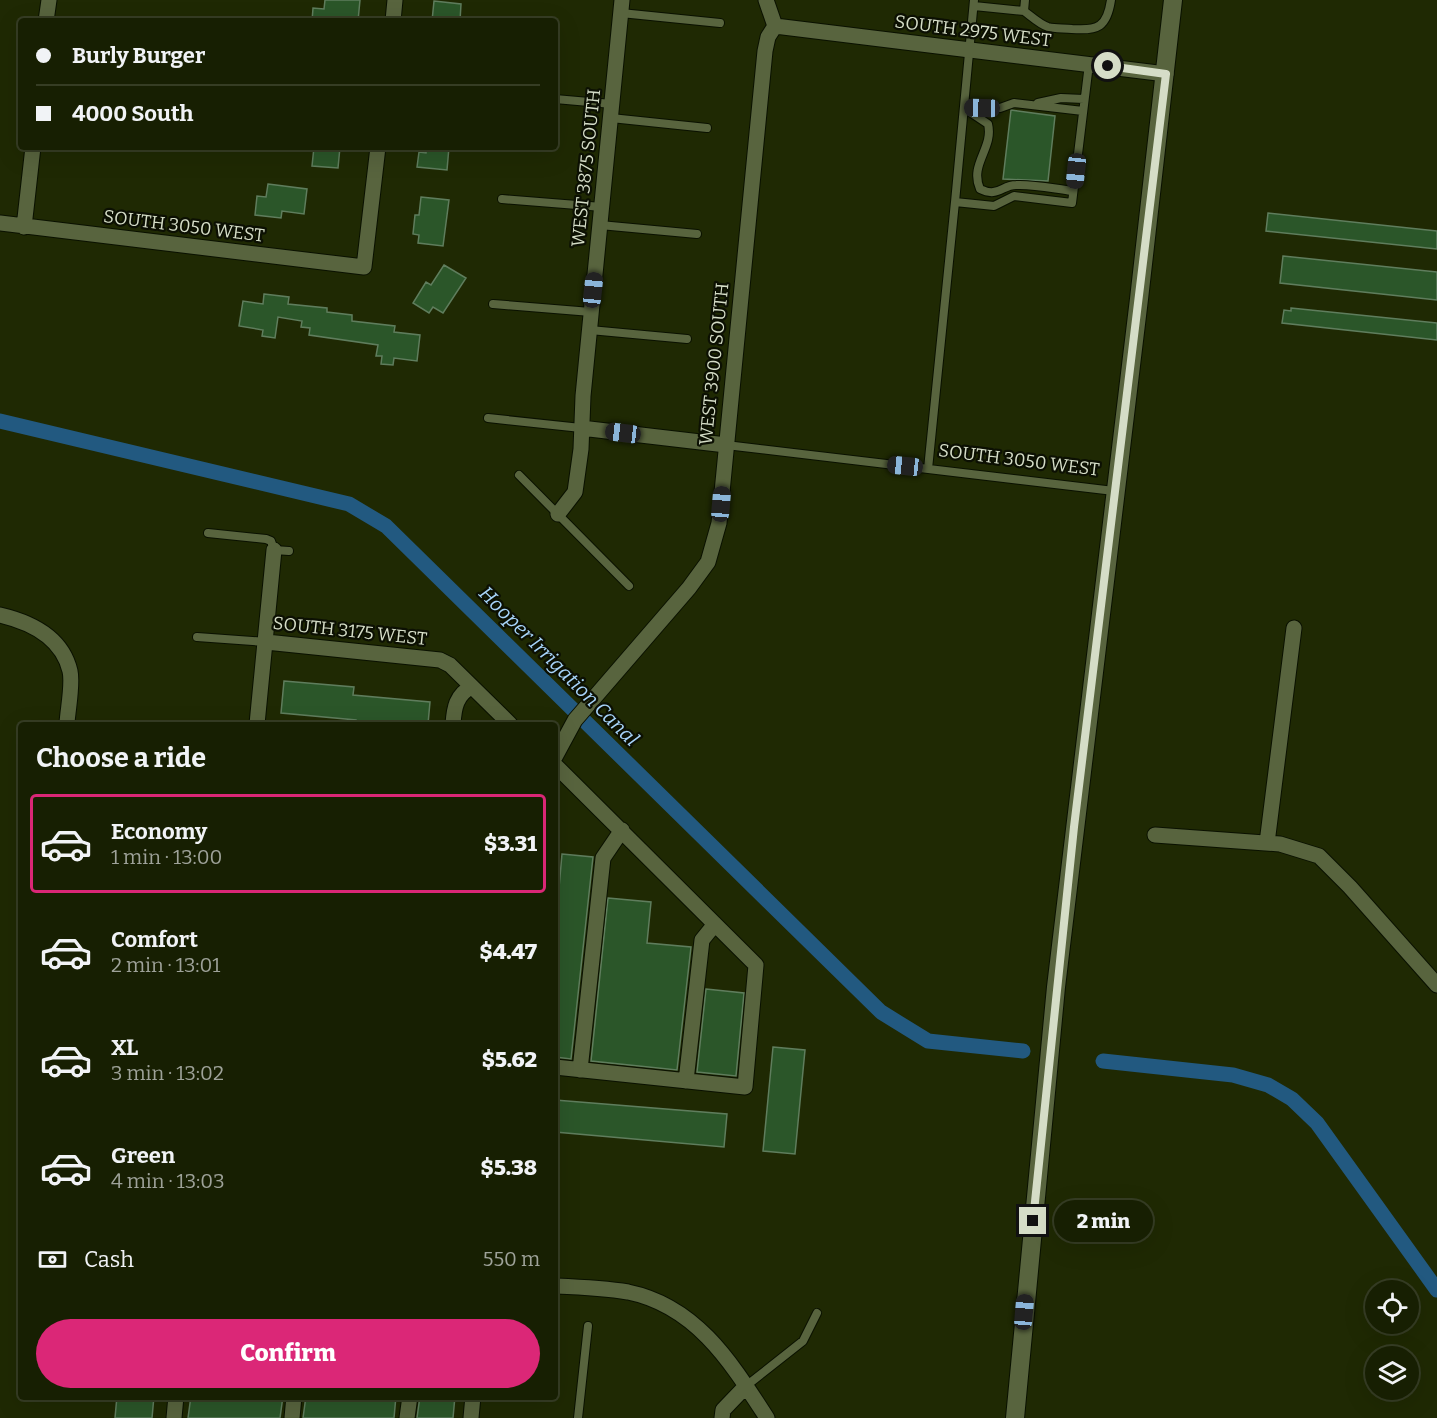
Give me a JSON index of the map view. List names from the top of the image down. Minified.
{"streets":{"street":["SOUTH 2975 WEST","WEST 3875 SOUTH","SOUTH 3050 WEST","WEST 3900 SOUTH","SOUTH 3175 WEST"]},"crossings":[["SOUTH 2975 WEST","WEST 3900 SOUTH"],["WEST 3875 SOUTH","SOUTH 3050 WEST"],["SOUTH 3050 WEST","WEST 3900 SOUTH"]],"water":["Hooper Irrigation Canal"],"page":{"banner":["Burly Burger","4000 South"],"heading":"Choose a ride","list":[{"name":"Economy","note":"1 min · 13:00","value":"$3.31"},{"name":"Comfort","note":"2 min · 13:01","value":"$4.47"},{"name":"XL","note":"3 min · 13:02","value":"$5.62"},{"name":"Green","note":"4 min · 13:03","value":"$5.38"}],"bubble":"2 min","pay":["Cash","550 m"],"buttons":"Confirm"}}
